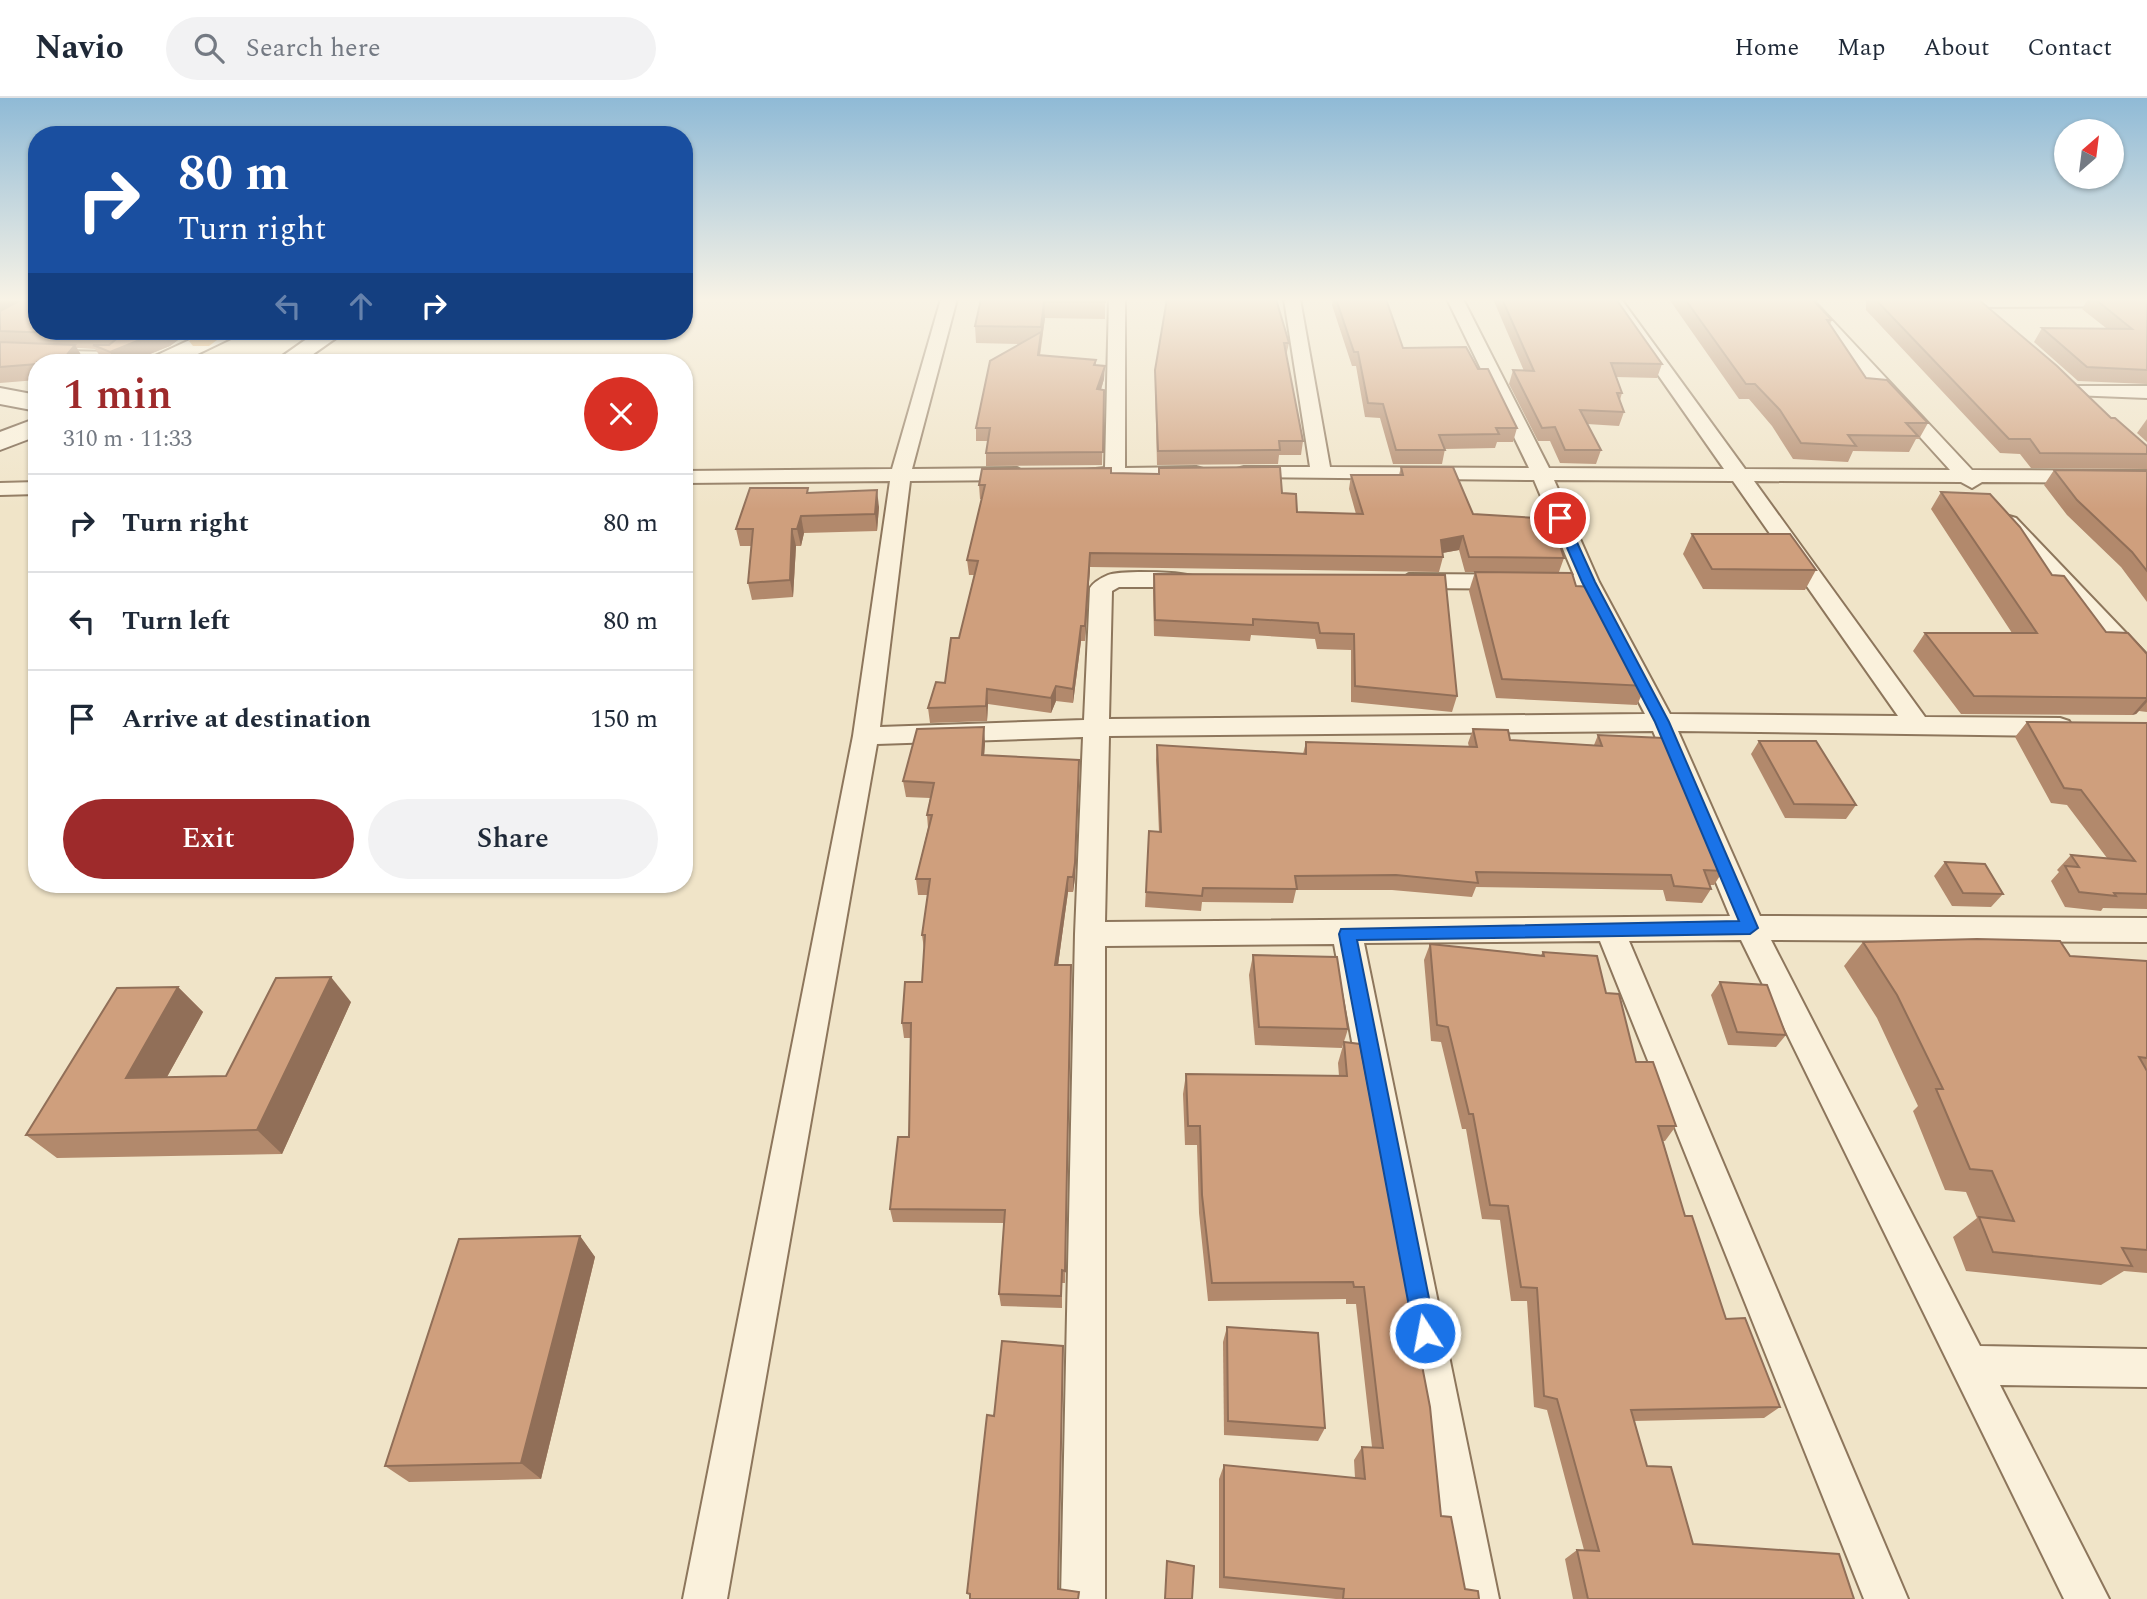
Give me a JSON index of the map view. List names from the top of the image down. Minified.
{"north":"top right","page":{"header":"Navio","search":"Search here","nav":["Home","Map","About","Contact"],"turn":["80 m","Turn right"],"heading":["1 min","310 m · 11:33"],"list":[{"name":"Turn right","value":"80 m"},{"name":"Turn left","value":"80 m"},{"name":"Arrive at destination","value":"150 m"}],"buttons":["Exit","Share"]}}
